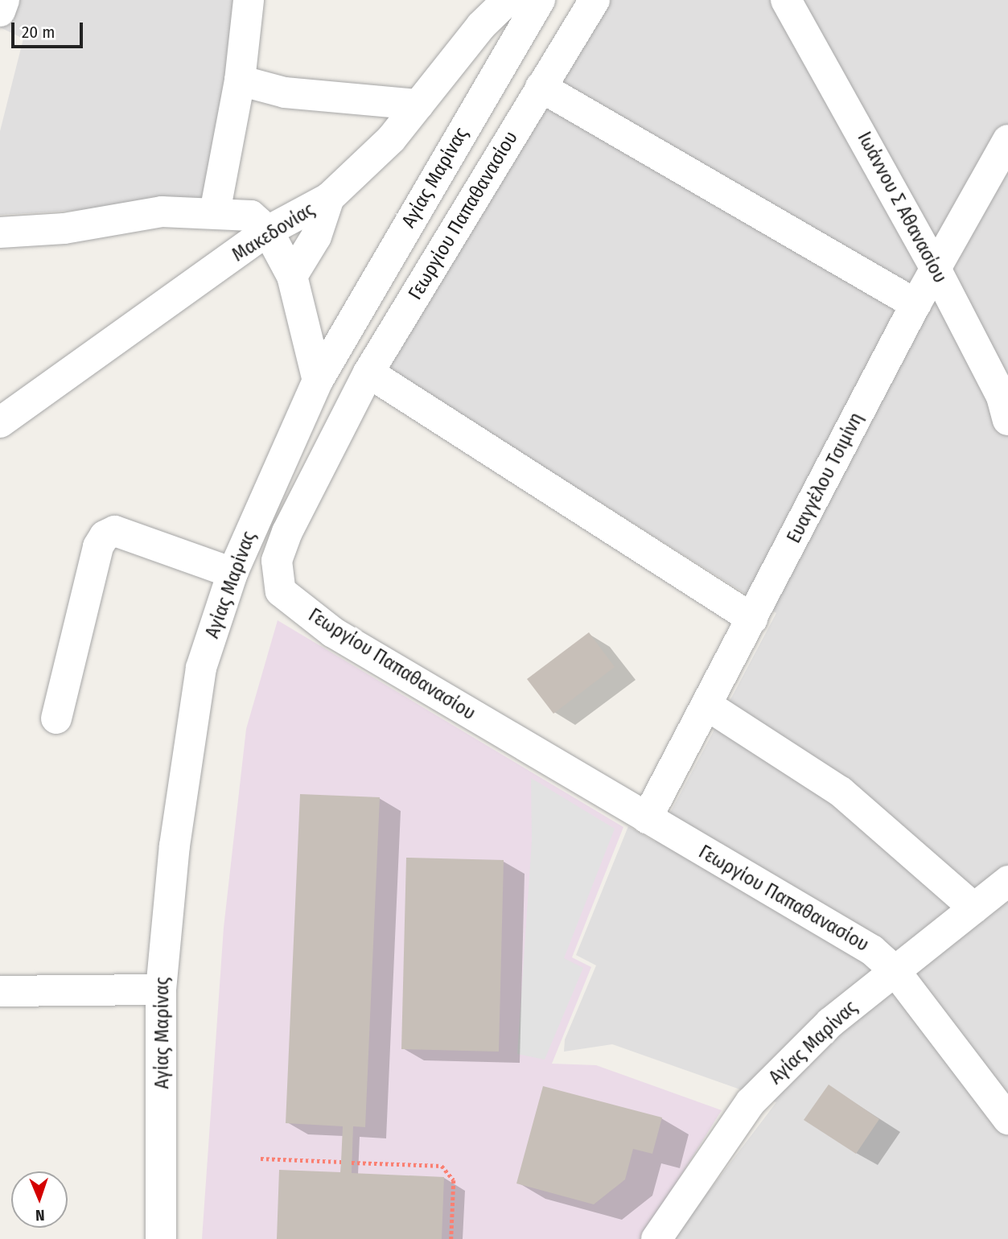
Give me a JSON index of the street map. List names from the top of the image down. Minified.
{"streets":{"street":["Αγίας Μαρίνας","Ιωάννου Σ Αθανασίου","Γεωργίου Παπαθανασίου","Μακεδονίας","Ευαγγέλου Τσιμίνη"]},"crossings":[["Αγίας Μαρίνας","Γεωργίου Παπαθανασίου"],["Ιωάννου Σ Αθανασίου","Ευαγγέλου Τσιμίνη"],["Γεωργίου Παπαθανασίου","Ευαγγέλου Τσιμίνη"]],"scale_bar":"20 m","north":"bottom"}
